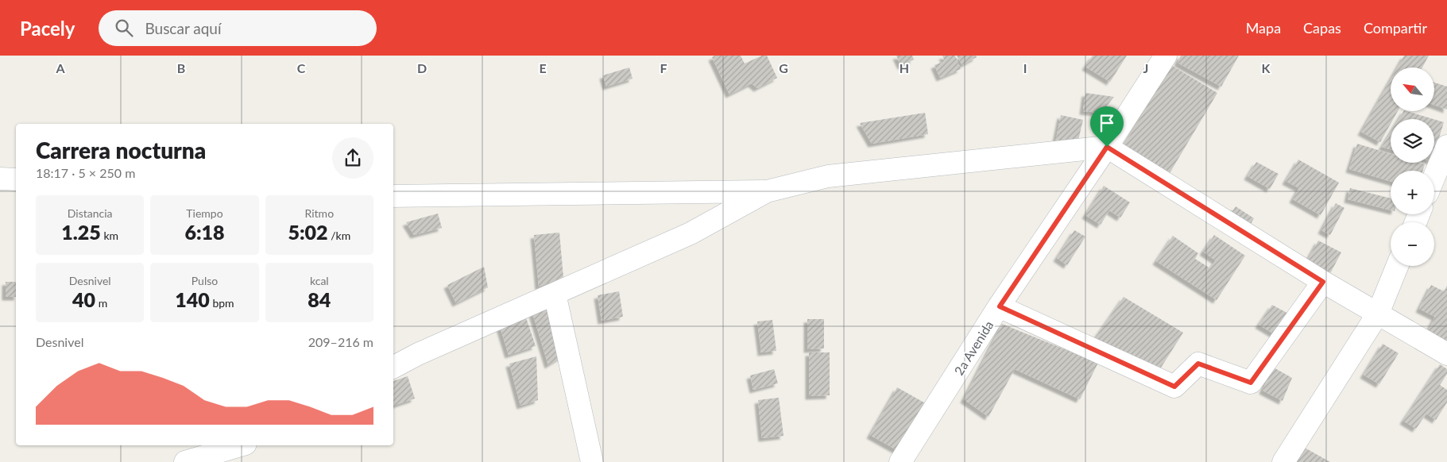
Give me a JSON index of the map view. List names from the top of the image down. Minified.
{"streets":{"street":["2a Avenida"]},"north":"top left","page":{"header":"Pacely","search":"Buscar aquí","nav":["Mapa","Capas","Compartir"],"map_buttons":["+","−"],"heading":["Carrera nocturna","18:17 · 5 × 250 m"],"stats":[["Distancia","1.25 km"],["Tiempo","6:18"],["Ritmo","5:02 /km"],["Desnivel","40 m"],["Pulso","140 bpm"],["kcal","84"]],"chart":["Desnivel","209–216 m"]},"grid":{"columns":["A","B","C","D","E","F","G","H","I","J","K"]}}
